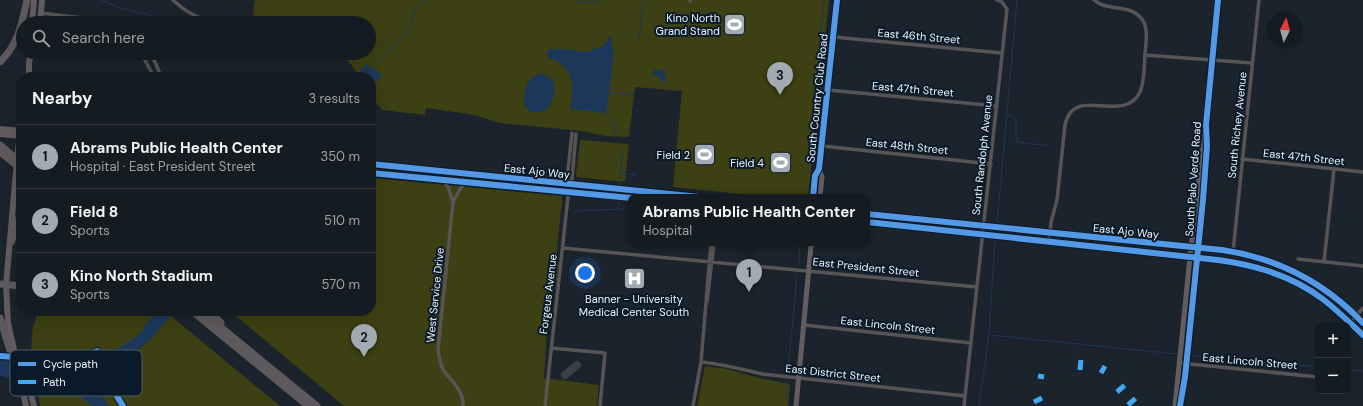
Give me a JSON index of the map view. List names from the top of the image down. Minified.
{"streets":{"main road":["South Country Club Road","East Ajo Way","South Palo Verde Road"],"street":["East 46th Street","East 47th Street","South Richey Avenue","East 48th Street","South Randolph Avenue","East President Street","Forgeus Avenue","West Service Drive","East Lincoln Street","East District Street"]},"crossings":[["East 46th Street","South Country Club Road"],["East 46th Street","South Randolph Avenue"],["East 47th Street","South Country Club Road"],["East 47th Street","South Richey Avenue"],["East 47th Street","South Randolph Avenue"],["South Country Club Road","East 48th Street"],["South Richey Avenue","East Ajo Way"],["East 48th Street","South Randolph Avenue"],["South Randolph Avenue","East Ajo Way"],["South Randolph Avenue","East President Street"],["South Randolph Avenue","East Lincoln Street"],["South Randolph Avenue","East District Street"],["East Ajo Way","South Palo Verde Road"],["East Ajo Way","Forgeus Avenue"],["East Ajo Way","West Service Drive"],["South Palo Verde Road","East Lincoln Street"],["East President Street","Forgeus Avenue"]],"places":{"sports":["Kino North Grand Stand","Field 2","Field 4"],"hospital":["Banner - University Medical Center South"]},"legend":["Cycle path","Path"],"north":"top","page":{"search":"Search here","pins":["3","1","2"],"heading":["Nearby","3 results"],"list":[{"mark":"1","name":"Abrams Public Health Center","note":"Hospital · East President Street","value":"350 m"},{"mark":"2","name":"Field 8","note":"Sports","value":"510 m"},{"mark":"3","name":"Kino North Stadium","note":"Sports","value":"570 m"}],"popup":["Abrams Public Health Center","Hospital"],"map_buttons":["+","−"]}}
